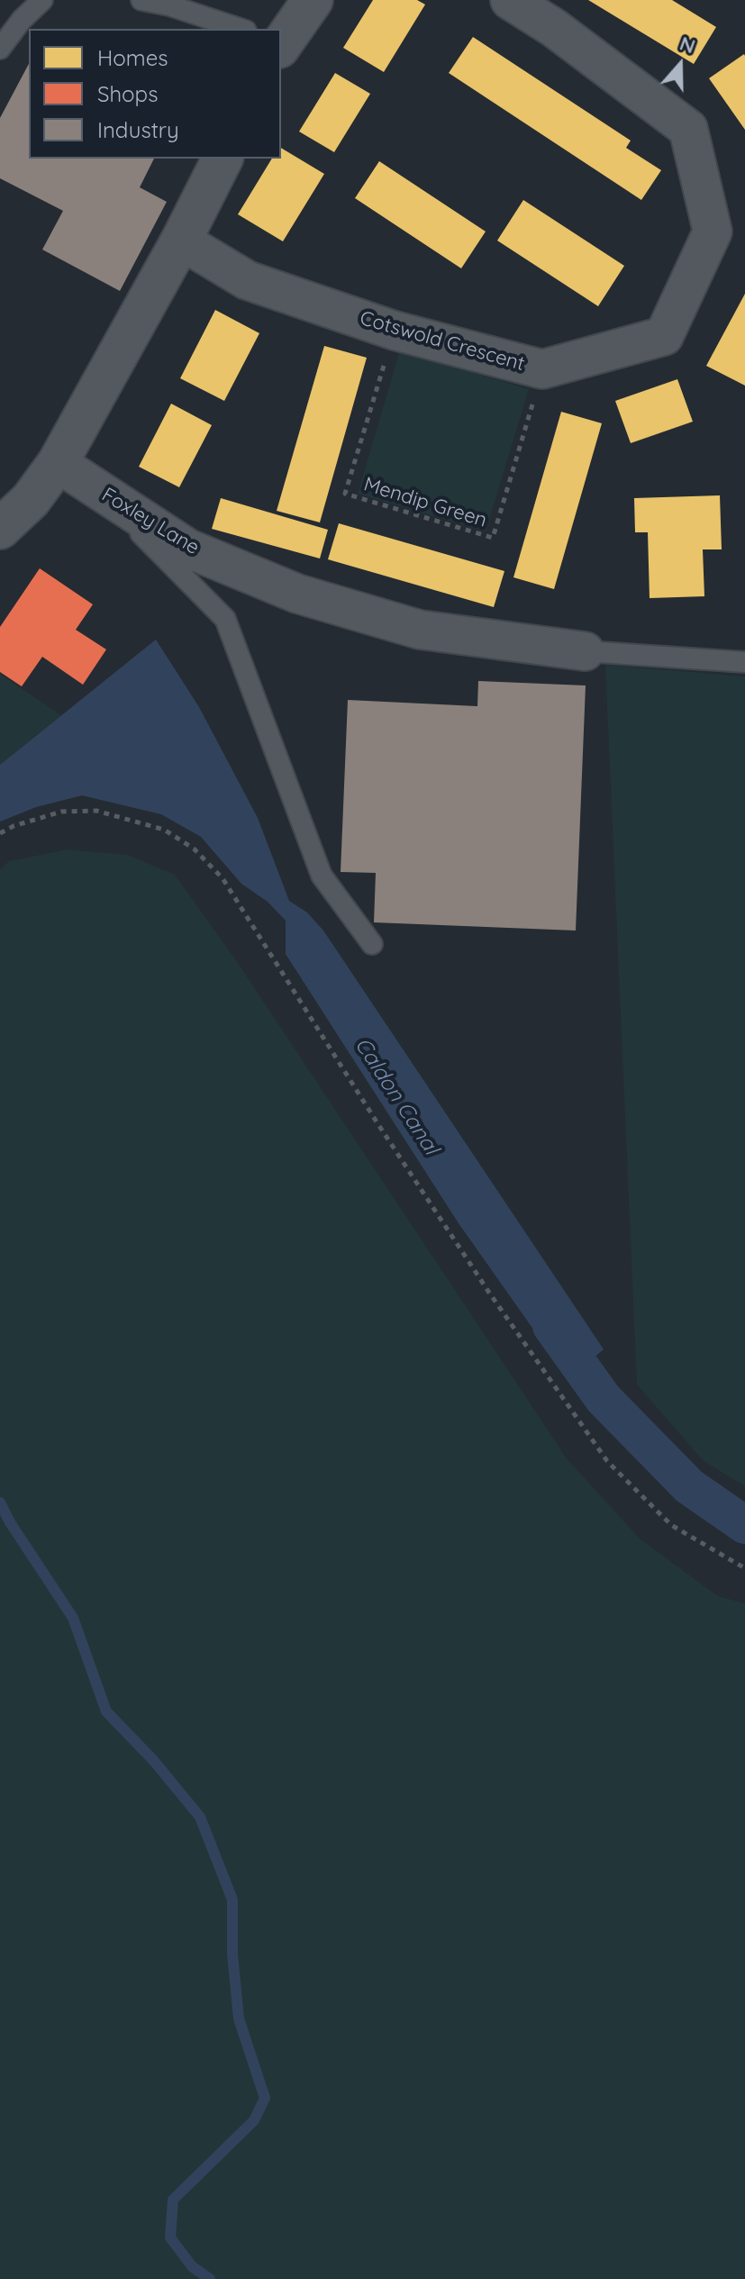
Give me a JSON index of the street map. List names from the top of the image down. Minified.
{"streets":{"street":["Cotswold Crescent","Foxley Lane"],"path":["Mendip Green"]},"crossings":[["Cotswold Crescent","Mendip Green"]],"water":["Caldon Canal"],"legend":["Homes","Shops","Industry"],"north":"top"}
